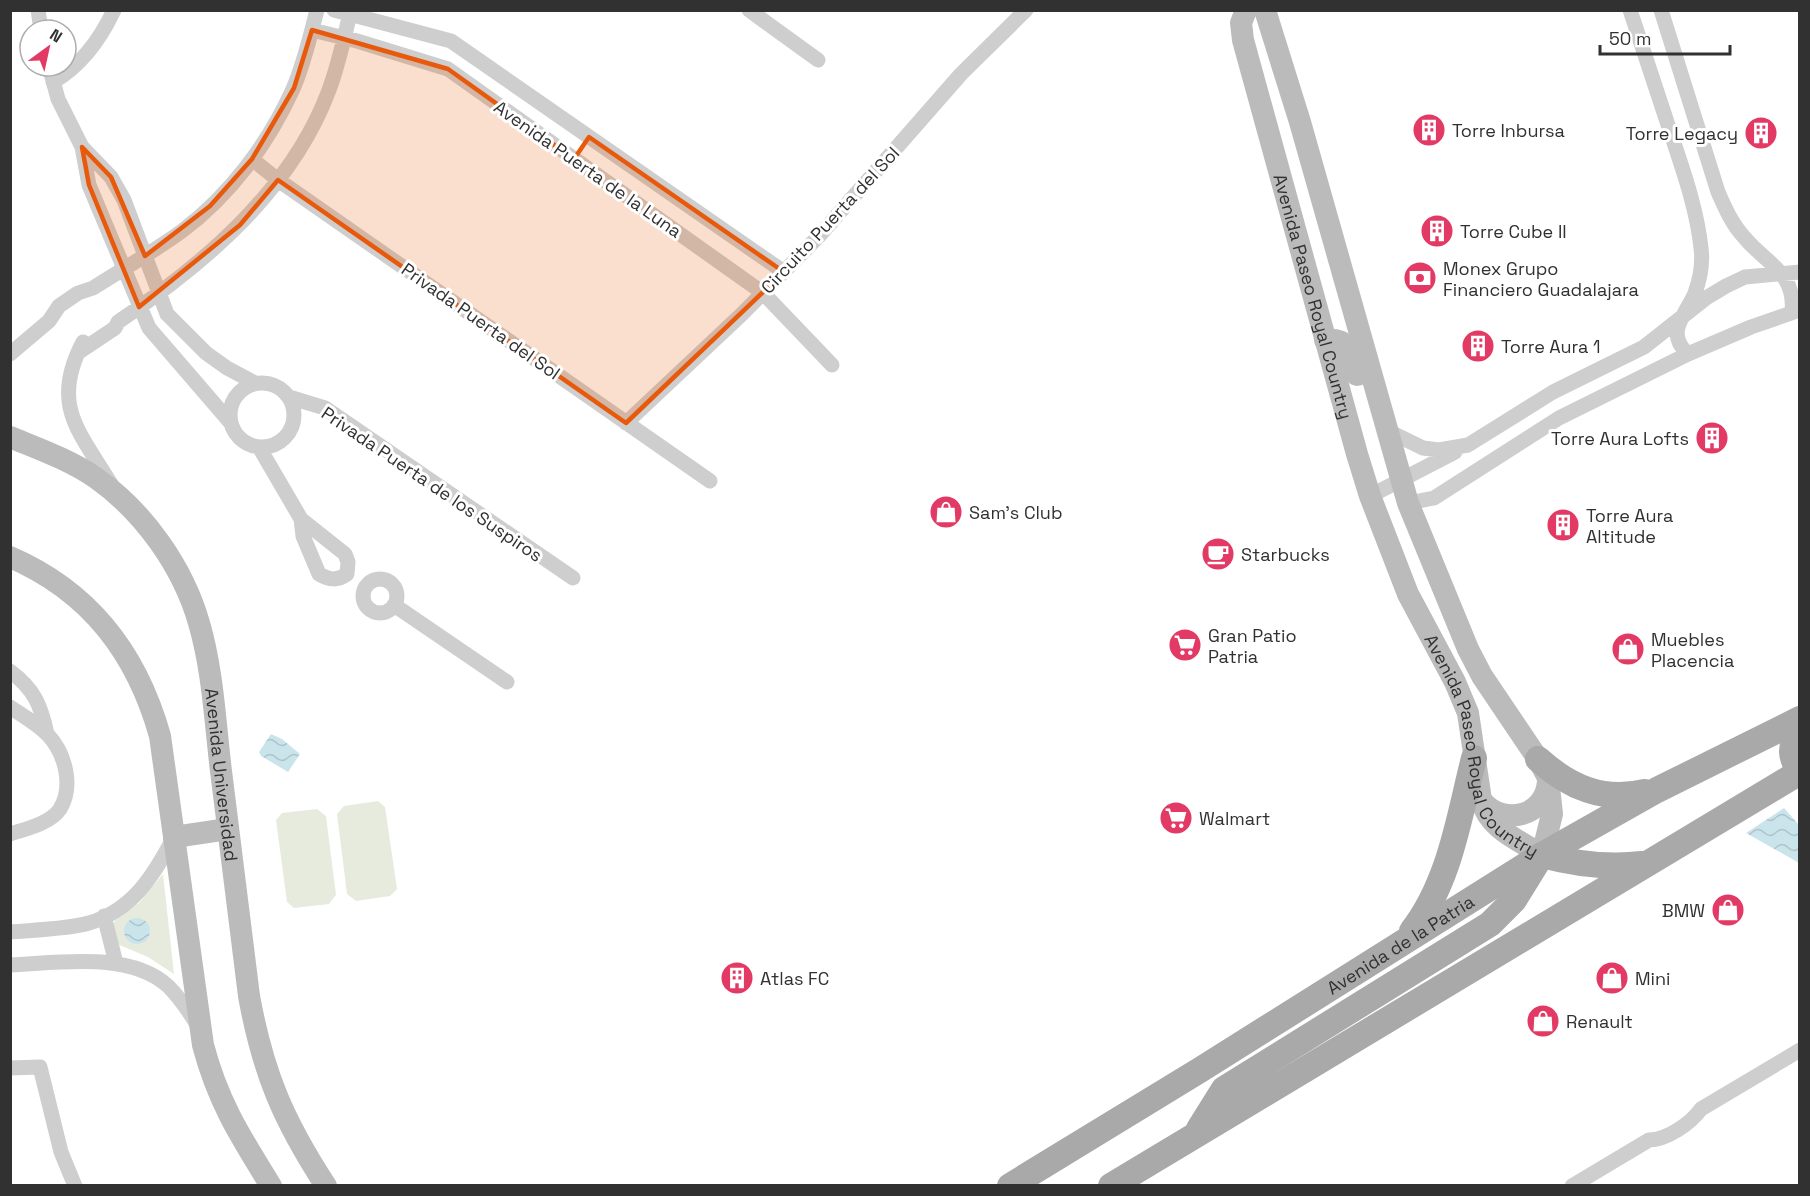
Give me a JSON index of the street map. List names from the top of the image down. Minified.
{"streets":{"main road":["Avenida de la Patria"],"street":["Avenida Puerta de la Luna","Circuito Puerta del Sol","Avenida Paseo Royal Country","Privada Puerta del Sol","Privada Puerta de los Suspiros","Avenida Universidad"]},"crossings":[["Avenida Puerta de la Luna","Circuito Puerta del Sol"],["Circuito Puerta del Sol","Privada Puerta del Sol"],["Avenida Paseo Royal Country","Avenida de la Patria"]],"places":{"building":["Torre Inbursa","Torre Legacy","Torre Cube II","Torre Aura 1","Torre Aura Lofts","Torre Aura Altitude","Atlas FC"],"bank":["Monex Grupo Financiero Guadalajara"],"shop":["Sam's Club","Muebles Placencia","BMW","Mini","Renault"],"cafe":["Starbucks"],"supermarket":["Gran Patio Patria","Walmart"]},"scale_bar":"50 m","north":"top right"}
